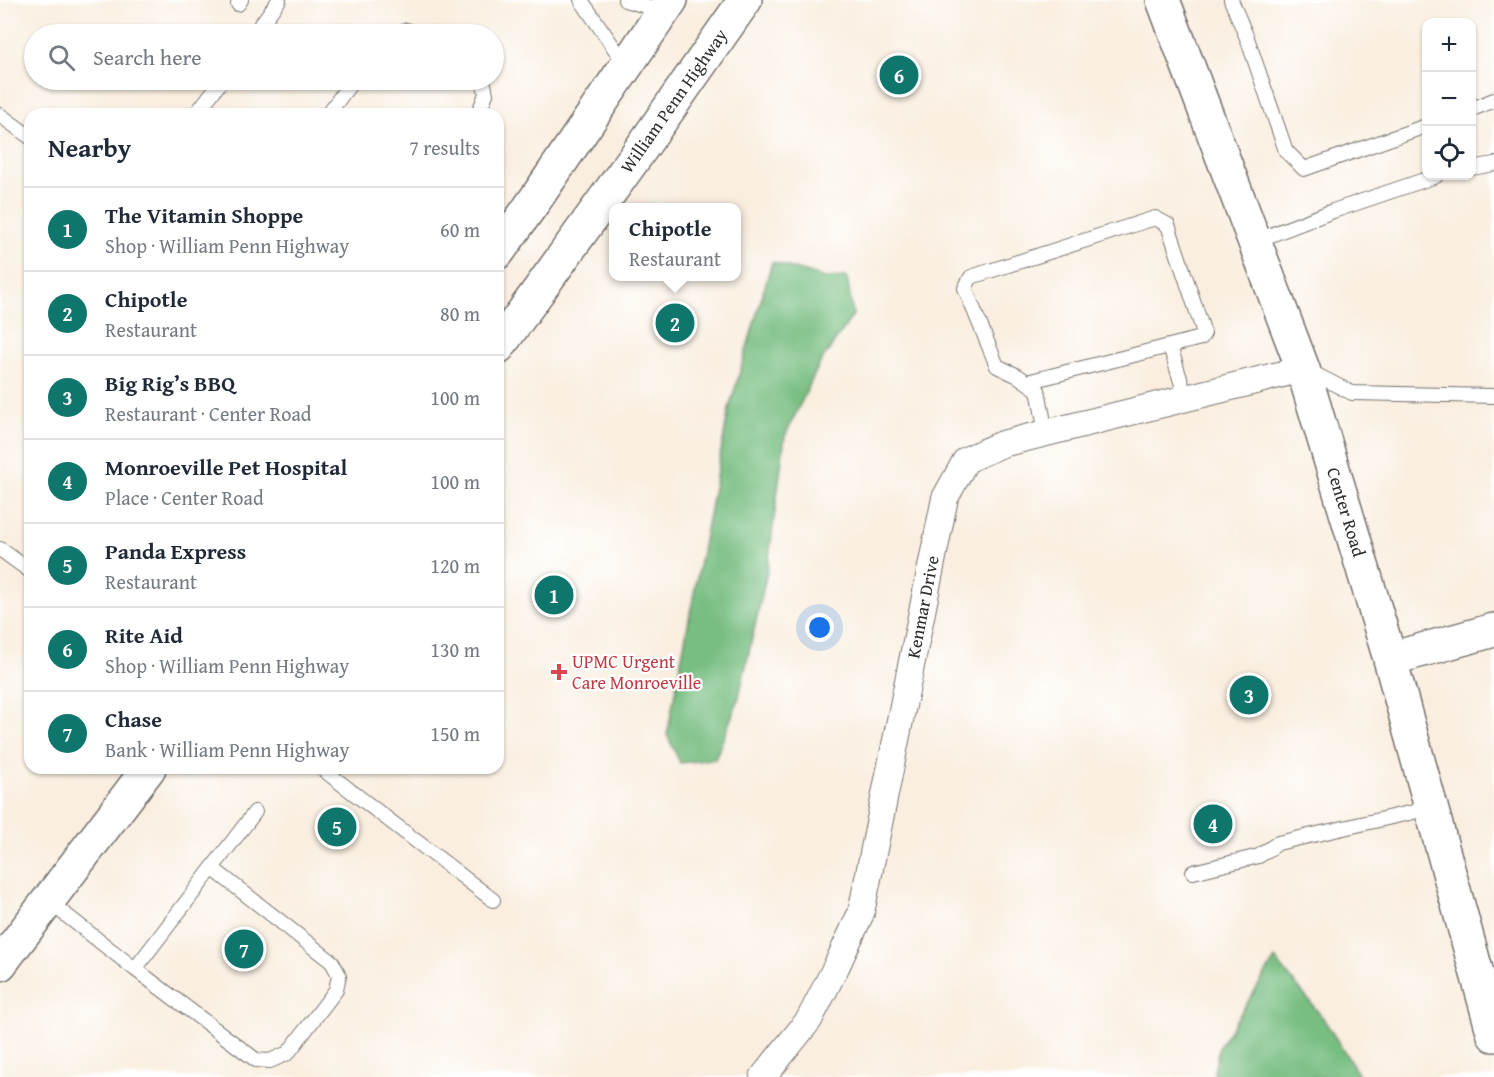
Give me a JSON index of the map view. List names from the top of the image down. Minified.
{"streets":{"main road":["William Penn Highway","Center Road"],"street":["Kenmar Drive"]},"crossings":[["Center Road","Kenmar Drive"]],"places":{"health":["UPMC Urgent Care Monroeville"]},"page":{"map_buttons":["+","−"],"search":"Search here","pins":["6","2","1","3","4","5","7"],"heading":["Nearby","7 results"],"list":[{"mark":"1","name":"The Vitamin Shoppe","note":"Shop · William Penn Highway","value":"60 m"},{"mark":"2","name":"Chipotle","note":"Restaurant","value":"80 m"},{"mark":"3","name":"Big Rig’s BBQ","note":"Restaurant · Center Road","value":"100 m"},{"mark":"4","name":"Monroeville Pet Hospital","note":"Place · Center Road","value":"100 m"},{"mark":"5","name":"Panda Express","note":"Restaurant","value":"120 m"},{"mark":"6","name":"Rite Aid","note":"Shop · William Penn Highway","value":"130 m"},{"mark":"7","name":"Chase","note":"Bank · William Penn Highway","value":"150 m"}],"popup":["Chipotle","Restaurant"]}}
